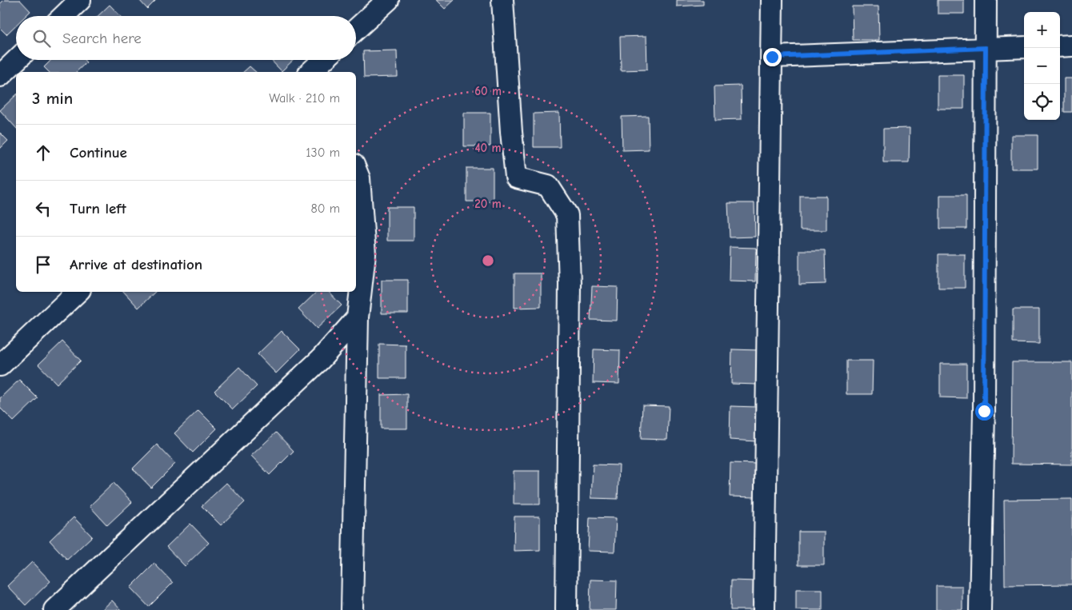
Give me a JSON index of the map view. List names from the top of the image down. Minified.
{"page":{"map_buttons":["+","−"],"search":"Search here","heading":["3 min","Walk · 210 m"],"list":[["Continue","130 m"],["Turn left","80 m"],"Arrive at destination"]},"rings":["60 m","40 m","20 m"]}
